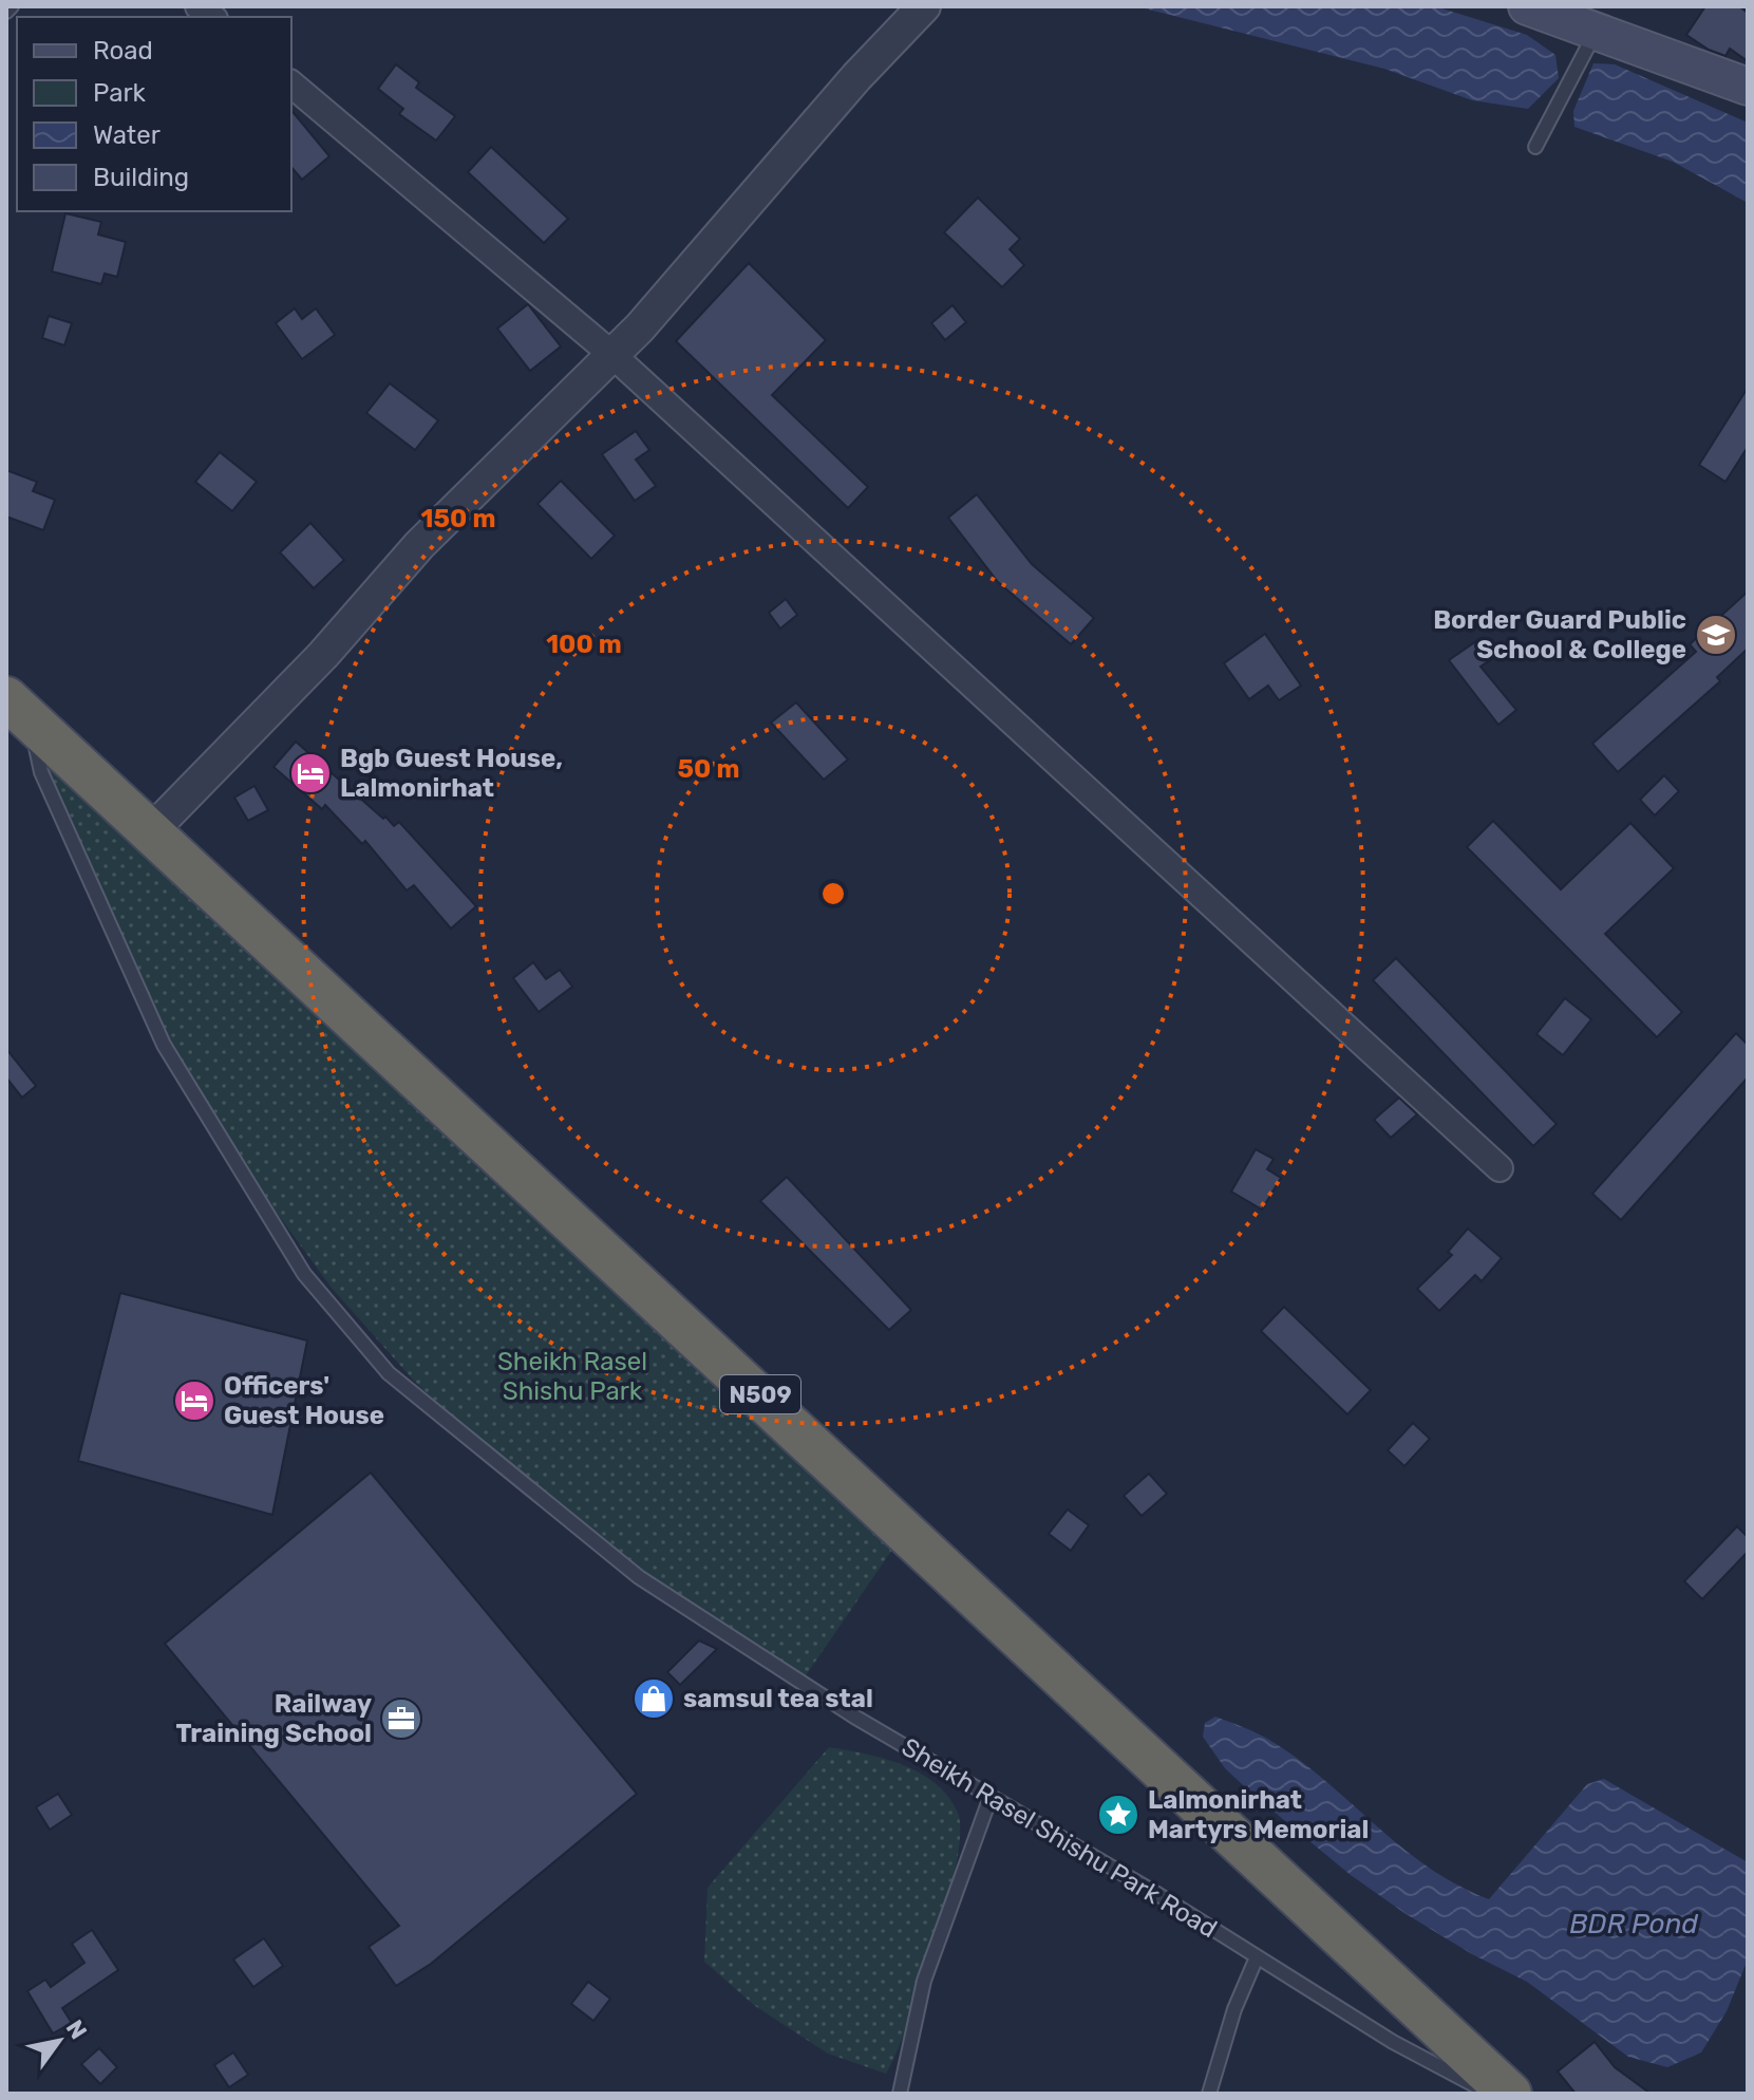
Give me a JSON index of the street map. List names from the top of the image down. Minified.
{"streets":{"highway":["N509"],"lane":["Sheikh Rasel Shishu Park Road"]},"crossings":[["N509","Sheikh Rasel Shishu Park Road"]],"water":["BDR Pond"],"parks":["Sheikh Rasel Shishu Park"],"places":{"school or university":["Border Guard Public School & College"],"hotel":["Bgb Guest House, Lalmonirhat","Officers' Guest House"],"shop":["samsul tea stal"],"office":["Railway Training School"],"place":["Lalmonirhat Martyrs Memorial"]},"legend":["Road","Park","Water","Building"],"north":"top right","rings":["150 m","100 m","50 m"]}
